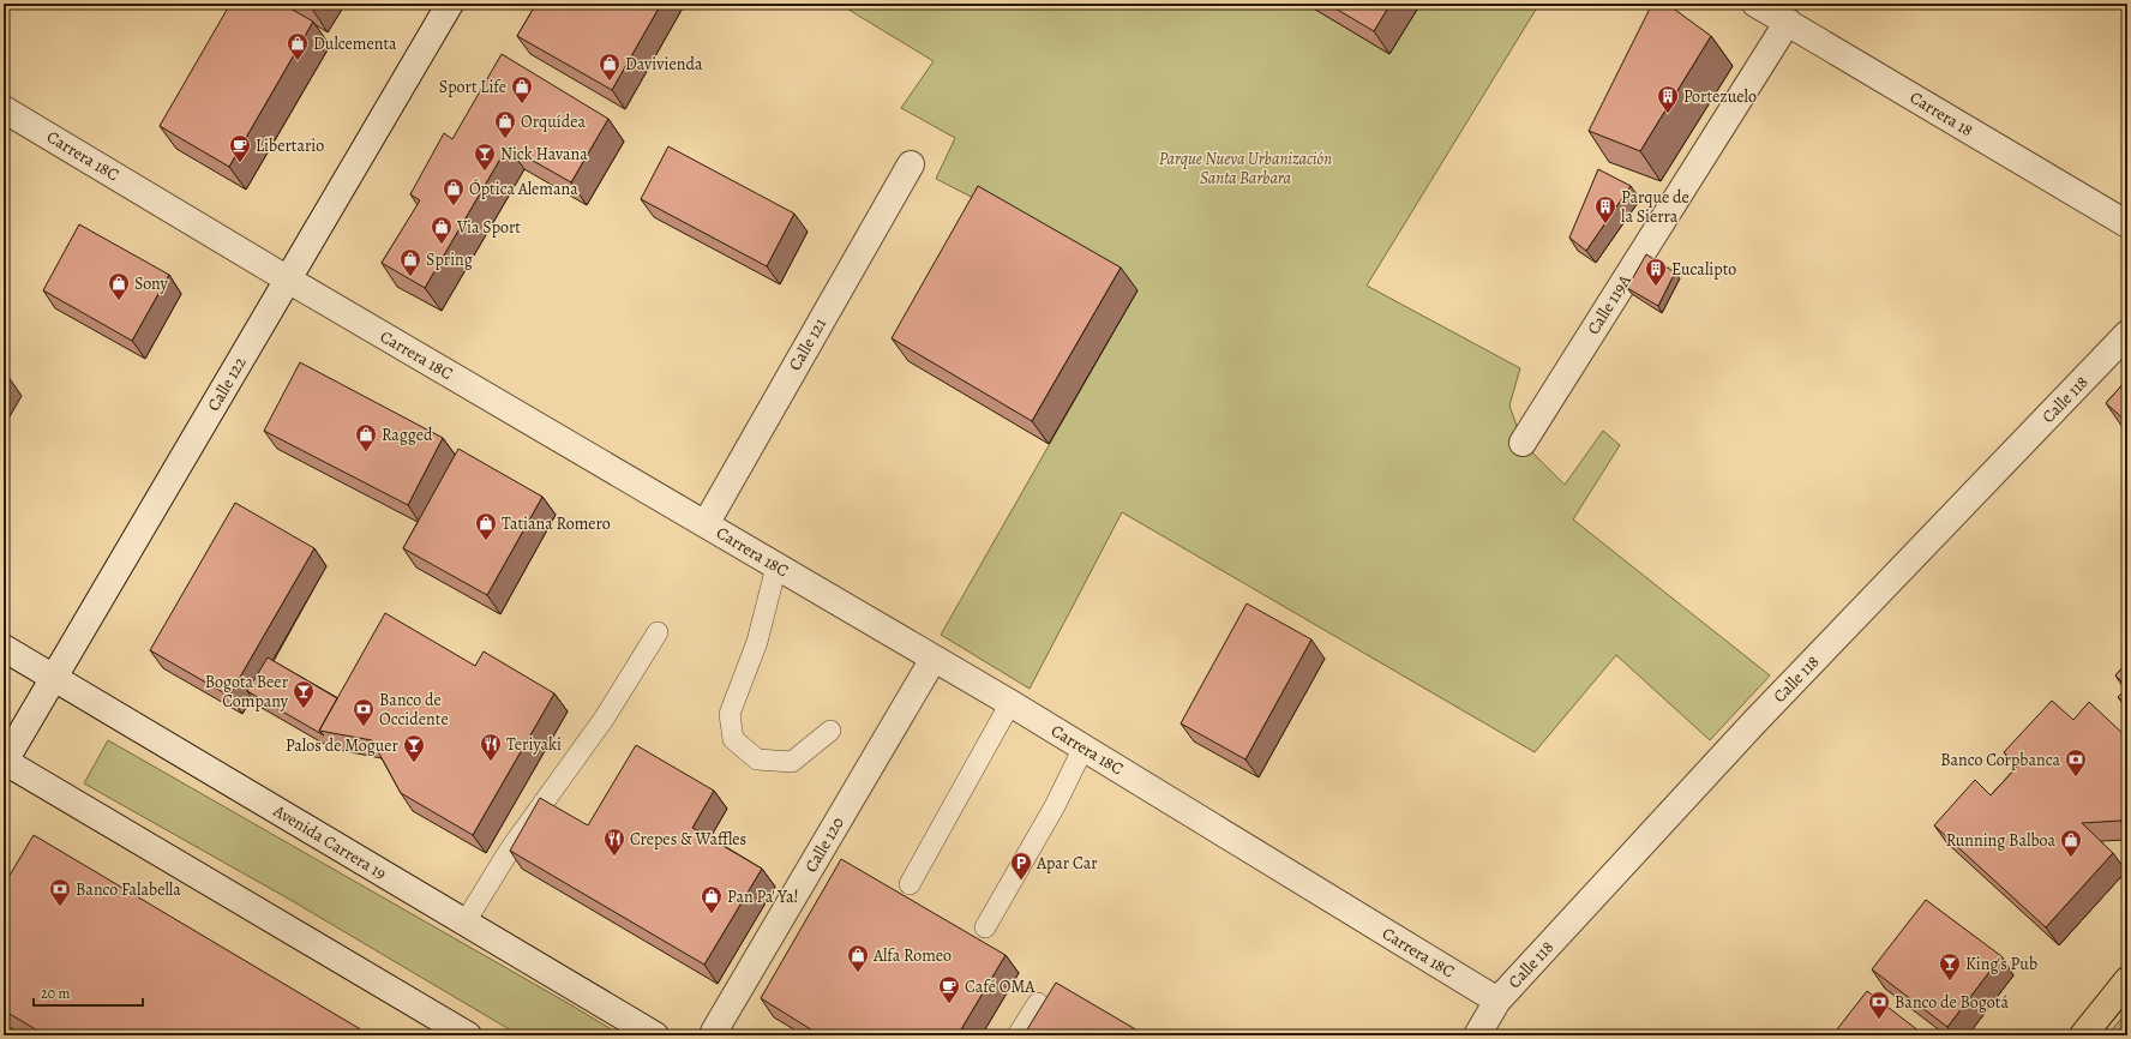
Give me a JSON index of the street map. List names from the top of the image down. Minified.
{"streets":{"street":["Carrera 18","Carrera 18C","Calle 119A","Calle 121","Calle 122","Calle 118","Avenida Carrera 19","Calle 120"]},"crossings":[["Carrera 18","Calle 119A"],["Carrera 18C","Calle 121"],["Carrera 18C","Calle 122"],["Carrera 18C","Calle 118"],["Carrera 18C","Calle 120"],["Calle 122","Avenida Carrera 19"]],"parks":["Parque Nueva Urbanización Santa Barbara"],"places":{"shop":["Dulcementa","Davivienda","Sport Life","Orquídea","Óptica Alemana","Via Sport","Spring","Sony","Ragged","Tatiana Romero","Running Balboa","Pan Pa' Ya!","Alfa Romeo"],"building":["Portezuelo","Parque de la Sierra","Eucalipto"],"cafe":["Libertario","Café OMA"],"bar":["Nick Havana","Bogota Beer Company","Palos de Moguer","King's Pub"],"bank":["Banco de Occidente","Banco Corpbanca","Banco Falabella","Banco de Bogotá"],"restaurant":["Teriyaki","Crepes & Waffles"],"parking":["Apar Car"]},"scale_bar":"20 m"}
